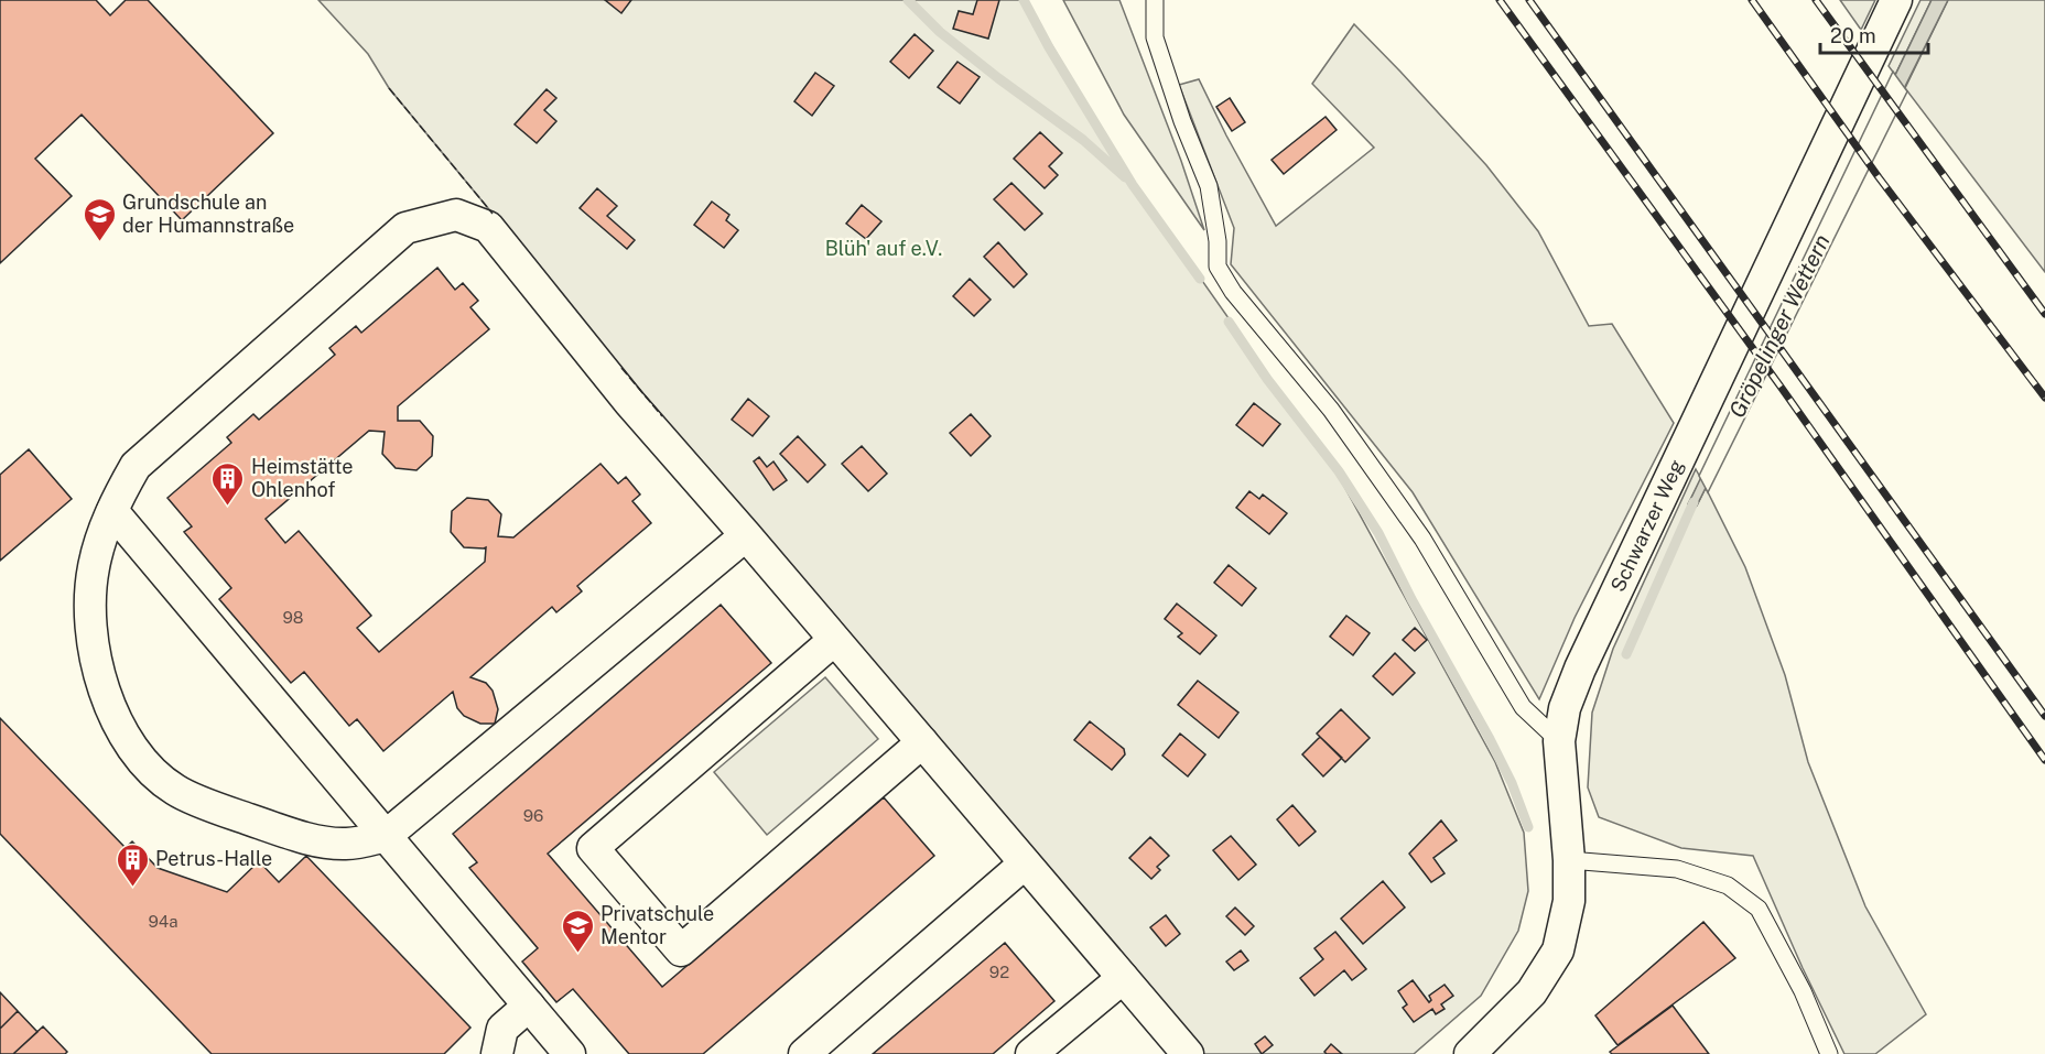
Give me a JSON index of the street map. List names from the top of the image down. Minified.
{"streets":{"street":["Schwarzer Weg"]},"water":["Gröpelinger Wettern"],"parks":["Blüh' auf e.V."],"places":{"school or university":["Grundschule an der Humannstraße","Privatschule Mentor"],"building":["Heimstätte Ohlenhof","Petrus-Halle"]},"house_numbers":["98","96","94a","92"],"scale_bar":"20 m"}
